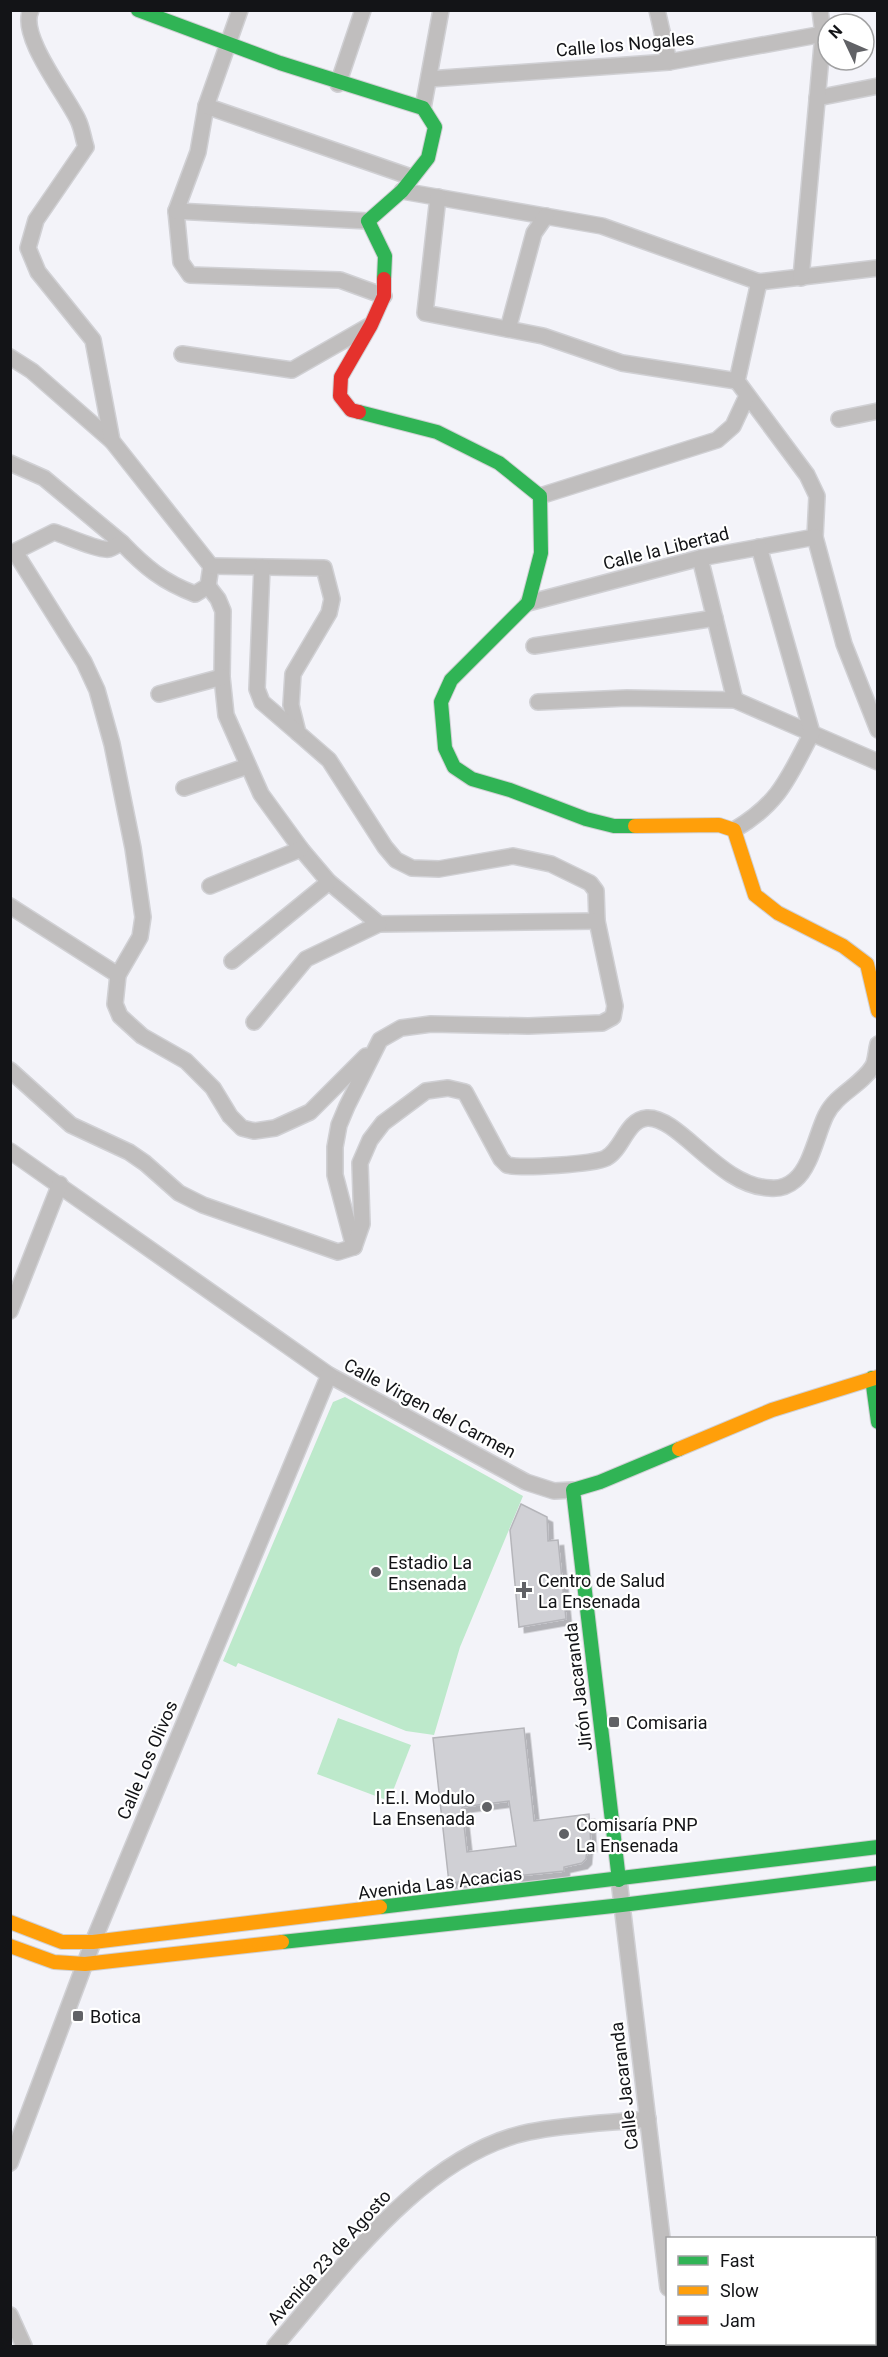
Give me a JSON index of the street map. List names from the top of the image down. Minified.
{"streets":{"street":["Calle los Nogales","Calle la Libertad","Calle Virgen del Carmen","Jirón Jacaranda","Calle Los Olivos","Avenida Las Acacias","Calle Jacaranda","Avenida 23 de Agosto"]},"crossings":[["Calle Virgen del Carmen","Jirón Jacaranda"],["Calle Virgen del Carmen","Calle Los Olivos"],["Jirón Jacaranda","Avenida Las Acacias"],["Jirón Jacaranda","Calle Jacaranda"],["Calle Los Olivos","Avenida Las Acacias"],["Avenida Las Acacias","Calle Jacaranda"],["Calle Jacaranda","Avenida 23 de Agosto"]],"places":{"other":["Estadio La Ensenada","I.E.I. Modulo La Ensenada","Comisaría PNP La Ensenada"],"health":["Centro de Salud La Ensenada"],"transit":["Comisaria","Botica"]},"legend":["Fast","Slow","Jam"],"north":"top left"}
